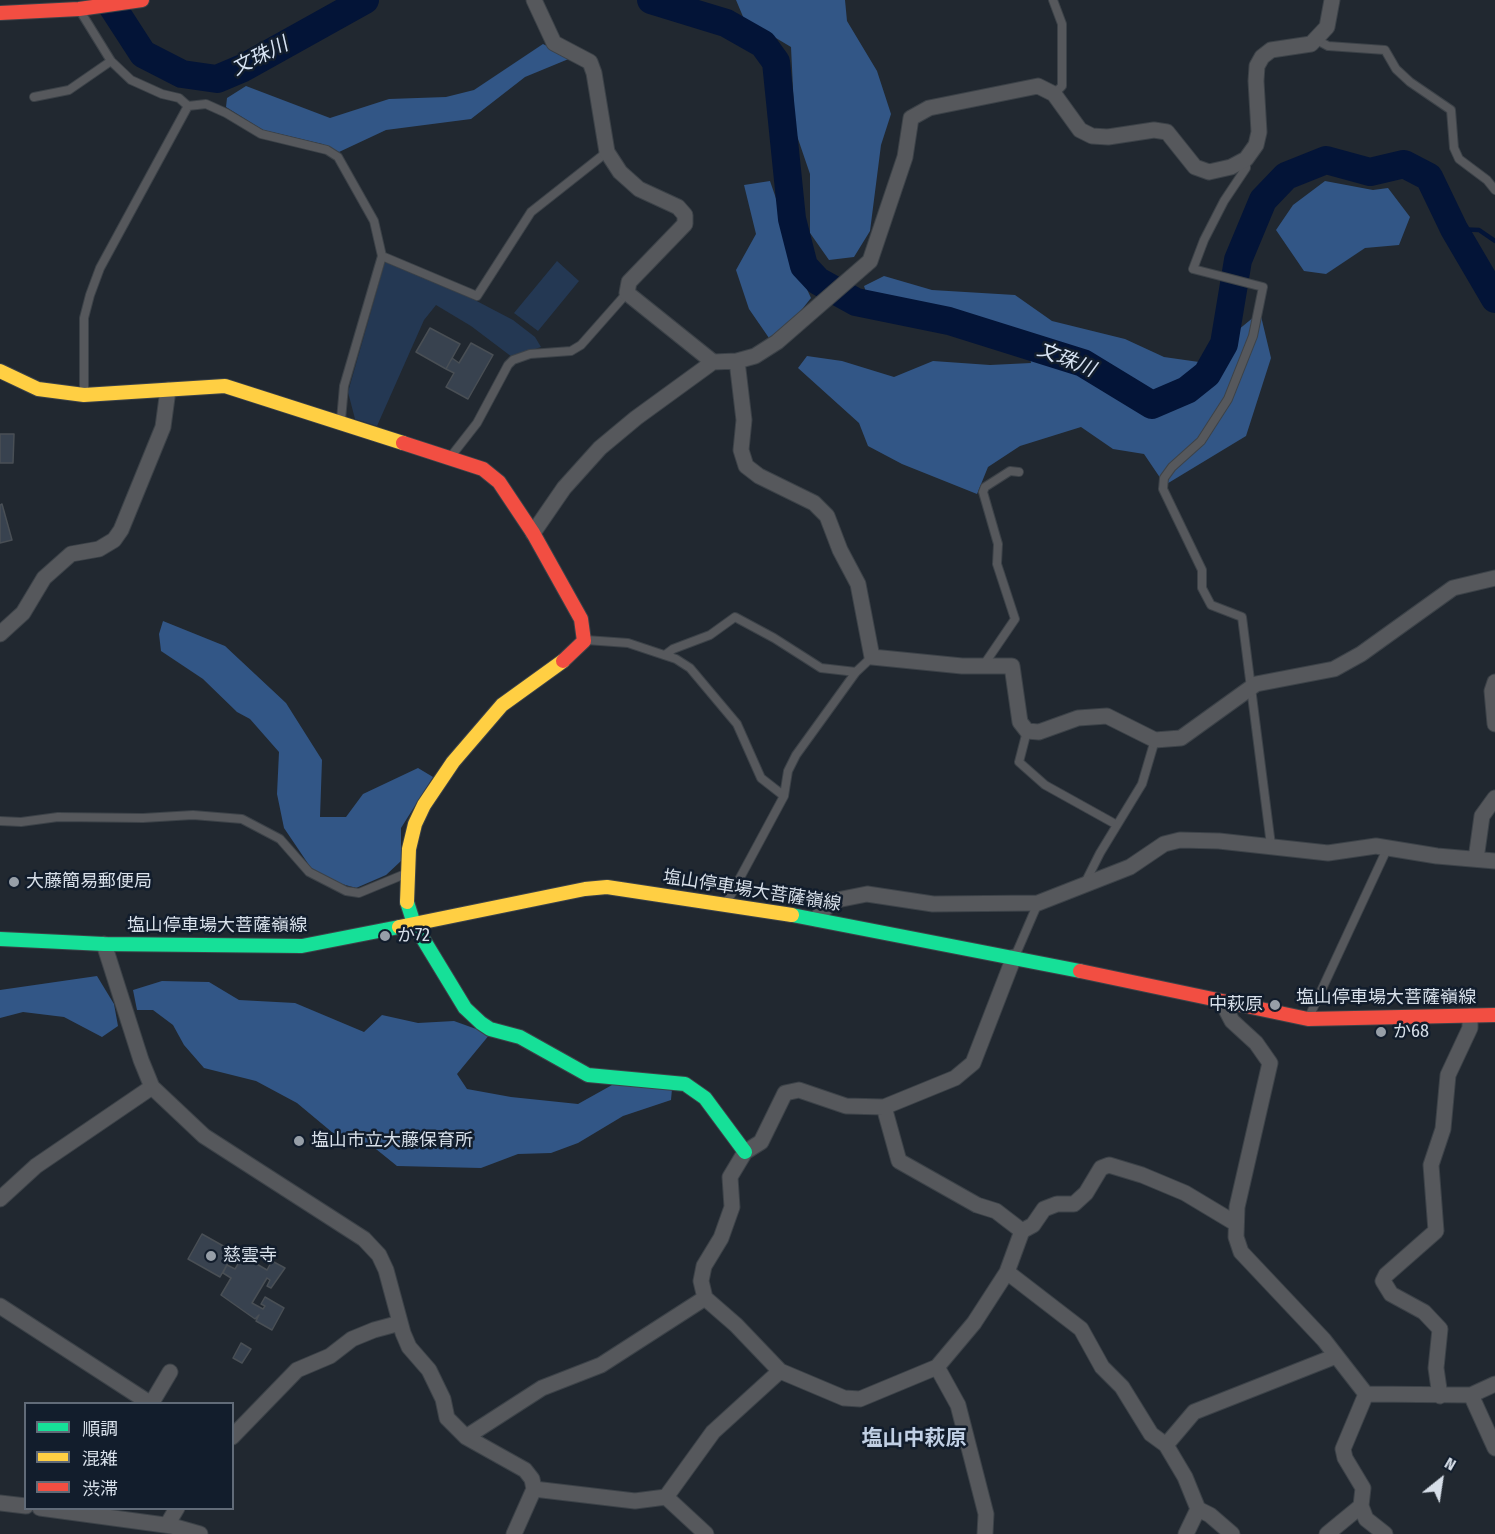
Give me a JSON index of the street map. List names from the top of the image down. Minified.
{"streets":{"main road":["塩山停車場大菩薩嶺線"]},"districts":["塩山中萩原"],"water":["文珠川"],"places":["大藤簡易郵便局","か72","中萩原","か68","塩山市立大藤保育所","慈雲寺"],"legend":["順調","混雑","渋滞"],"north":"top right"}
